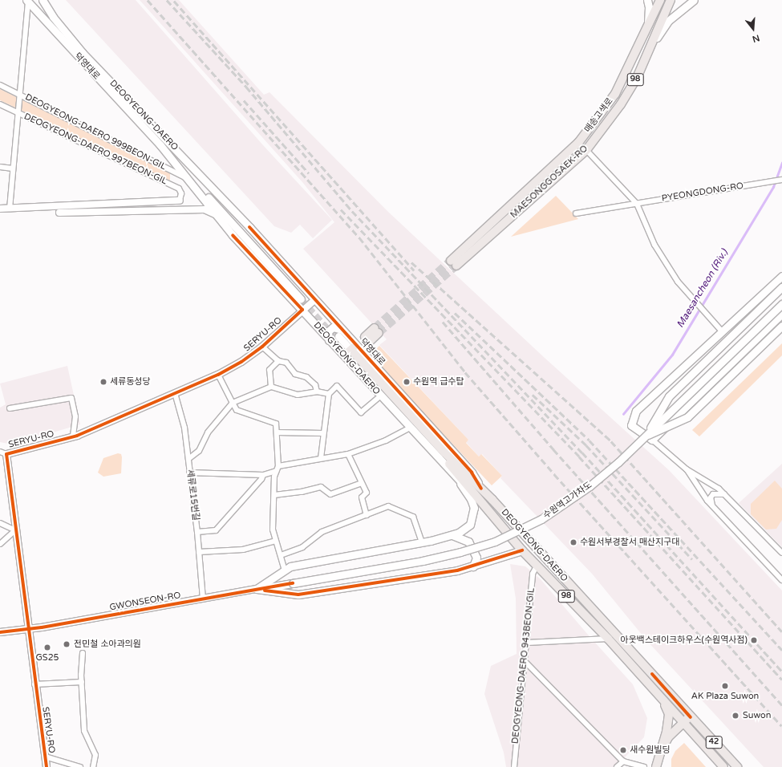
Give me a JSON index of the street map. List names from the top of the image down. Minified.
{"streets":{"main road":["덕영대로","98","DEOGYEONG-DAERO","매송고색로","MAESONGGOSAEK-RO","수원역고가차도","GWONSEON-RO","42"],"street":["DEOGYEONG-DAERO 999BEON-GIL","DEOGYEONG-DAERO 997BEON-GIL","PYEONGDONG-RO","SERYU-RO","세류로15번길","DEOGYEONG-DAERO 943BEON-GIL"]},"crossings":[["덕영대로","DEOGYEONG-DAERO"],["덕영대로","SERYU-RO"],["98","DEOGYEONG-DAERO"],["DEOGYEONG-DAERO","DEOGYEONG-DAERO 999BEON-GIL"],["DEOGYEONG-DAERO","SERYU-RO"],["DEOGYEONG-DAERO","DEOGYEONG-DAERO 943BEON-GIL"],["매송고색로","MAESONGGOSAEK-RO"],["SERYU-RO","세류로15번길"],["SERYU-RO","GWONSEON-RO"],["세류로15번길","GWONSEON-RO"],["수원역고가차도","GWONSEON-RO"]],"water":["Maesancheon (Riv.)"],"places":["세류동성당","수원역 급수탑","수원서부경찰서 매산지구대","아웃백스테이크하우스(수원역사점)","전민철 소아과의원","GS25","AK Plaza Suwon","Suwon","새수원빌딩"],"north":"bottom"}
